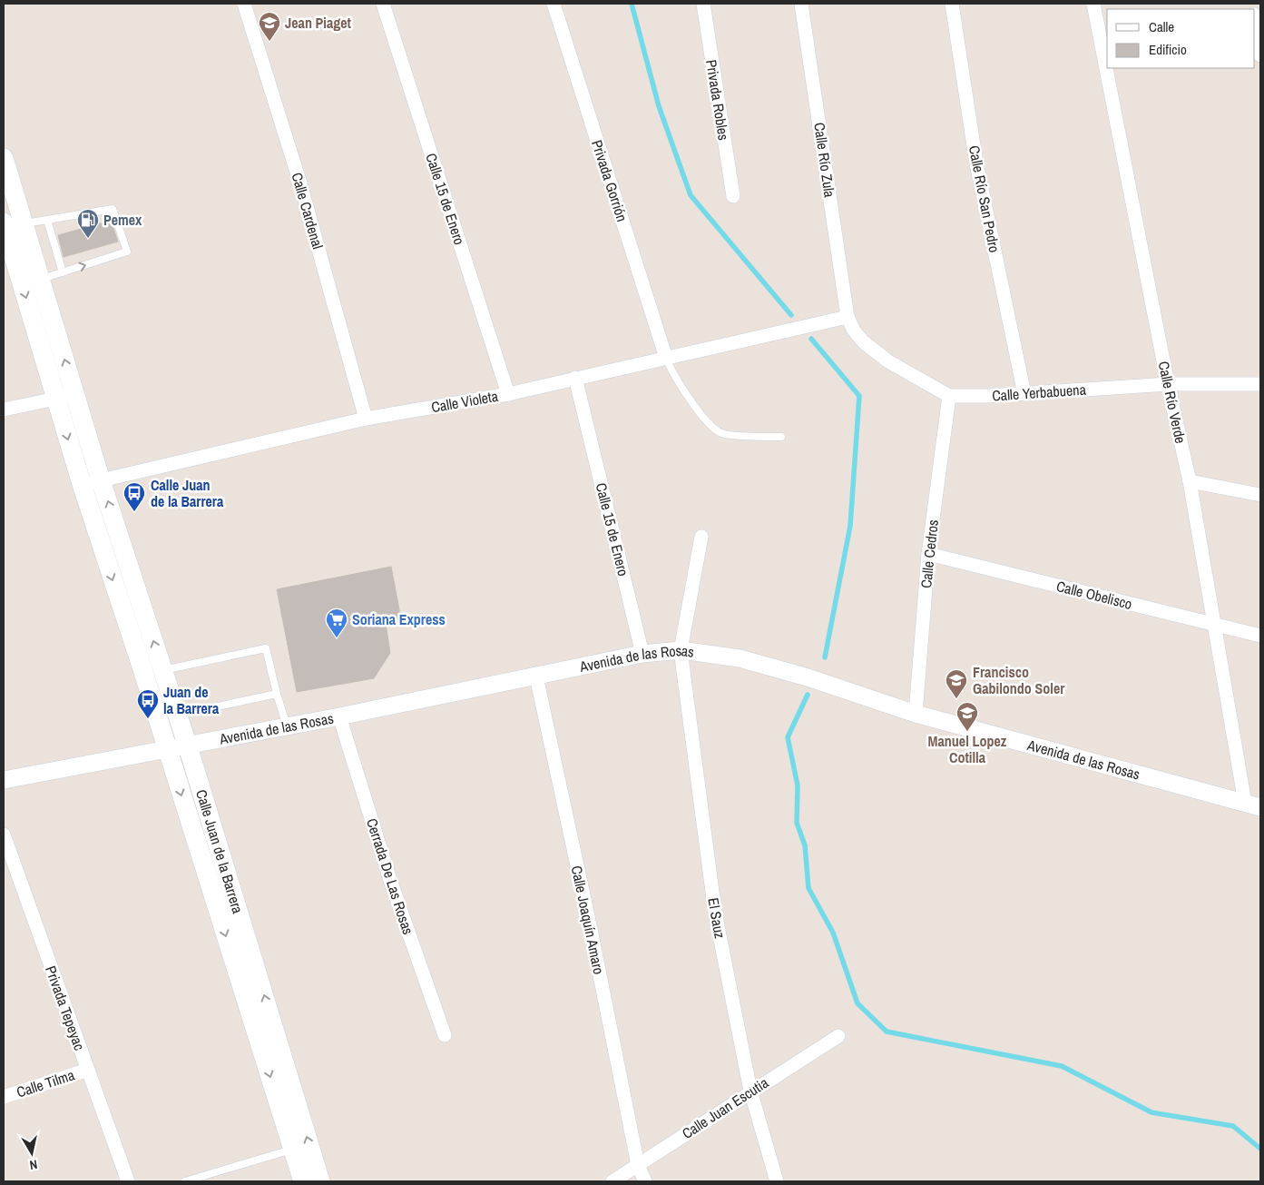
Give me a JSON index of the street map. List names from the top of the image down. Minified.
{"streets":{"main road":["Calle Juan de la Barrera"],"street":["Privada Robles","Calle Río Zula","Privada Gorrión","Calle 15 de Enero","Calle Río San Pedro","Calle Cardenal","Calle Yerbabuena","Calle Violeta","Calle Río Verde","Calle Cedros","Calle Obelisco","Avenida de las Rosas","Cerrada De Las Rosas","El Sauz","Calle Joaquín Amaro","Privada Tepeyac","Calle Tilma","Calle Juan Escutia"]},"crossings":[["Calle Río Zula","Calle Yerbabuena"],["Calle Río Zula","Calle Violeta"],["Privada Gorrión","Calle Violeta"],["Calle 15 de Enero","Calle Violeta"],["Calle 15 de Enero","Avenida de las Rosas"],["Calle Río San Pedro","Calle Yerbabuena"],["Calle Cardenal","Calle Violeta"],["Calle Yerbabuena","Calle Violeta"],["Calle Yerbabuena","Calle Río Verde"],["Calle Yerbabuena","Calle Cedros"],["Calle Violeta","Calle Juan de la Barrera"],["Calle Río Verde","Calle Obelisco"],["Calle Río Verde","Avenida de las Rosas"],["Calle Cedros","Calle Obelisco"],["Calle Cedros","Avenida de las Rosas"],["Avenida de las Rosas","Calle Juan de la Barrera"],["Avenida de las Rosas","Cerrada De Las Rosas"],["Avenida de las Rosas","El Sauz"],["Avenida de las Rosas","Calle Joaquín Amaro"],["El Sauz","Calle Juan Escutia"],["Calle Joaquín Amaro","Calle Juan Escutia"],["Privada Tepeyac","Calle Tilma"]],"places":{"school or university":["Jean Piaget","Francisco Gabilondo Soler","Manuel Lopez Cotilla"],"fuel station":["Pemex"],"bus stop":["Calle Juan de la Barrera","Juan de la Barrera"],"supermarket":["Soriana Express"]},"legend":["Calle","Edificio"],"north":"bottom"}
